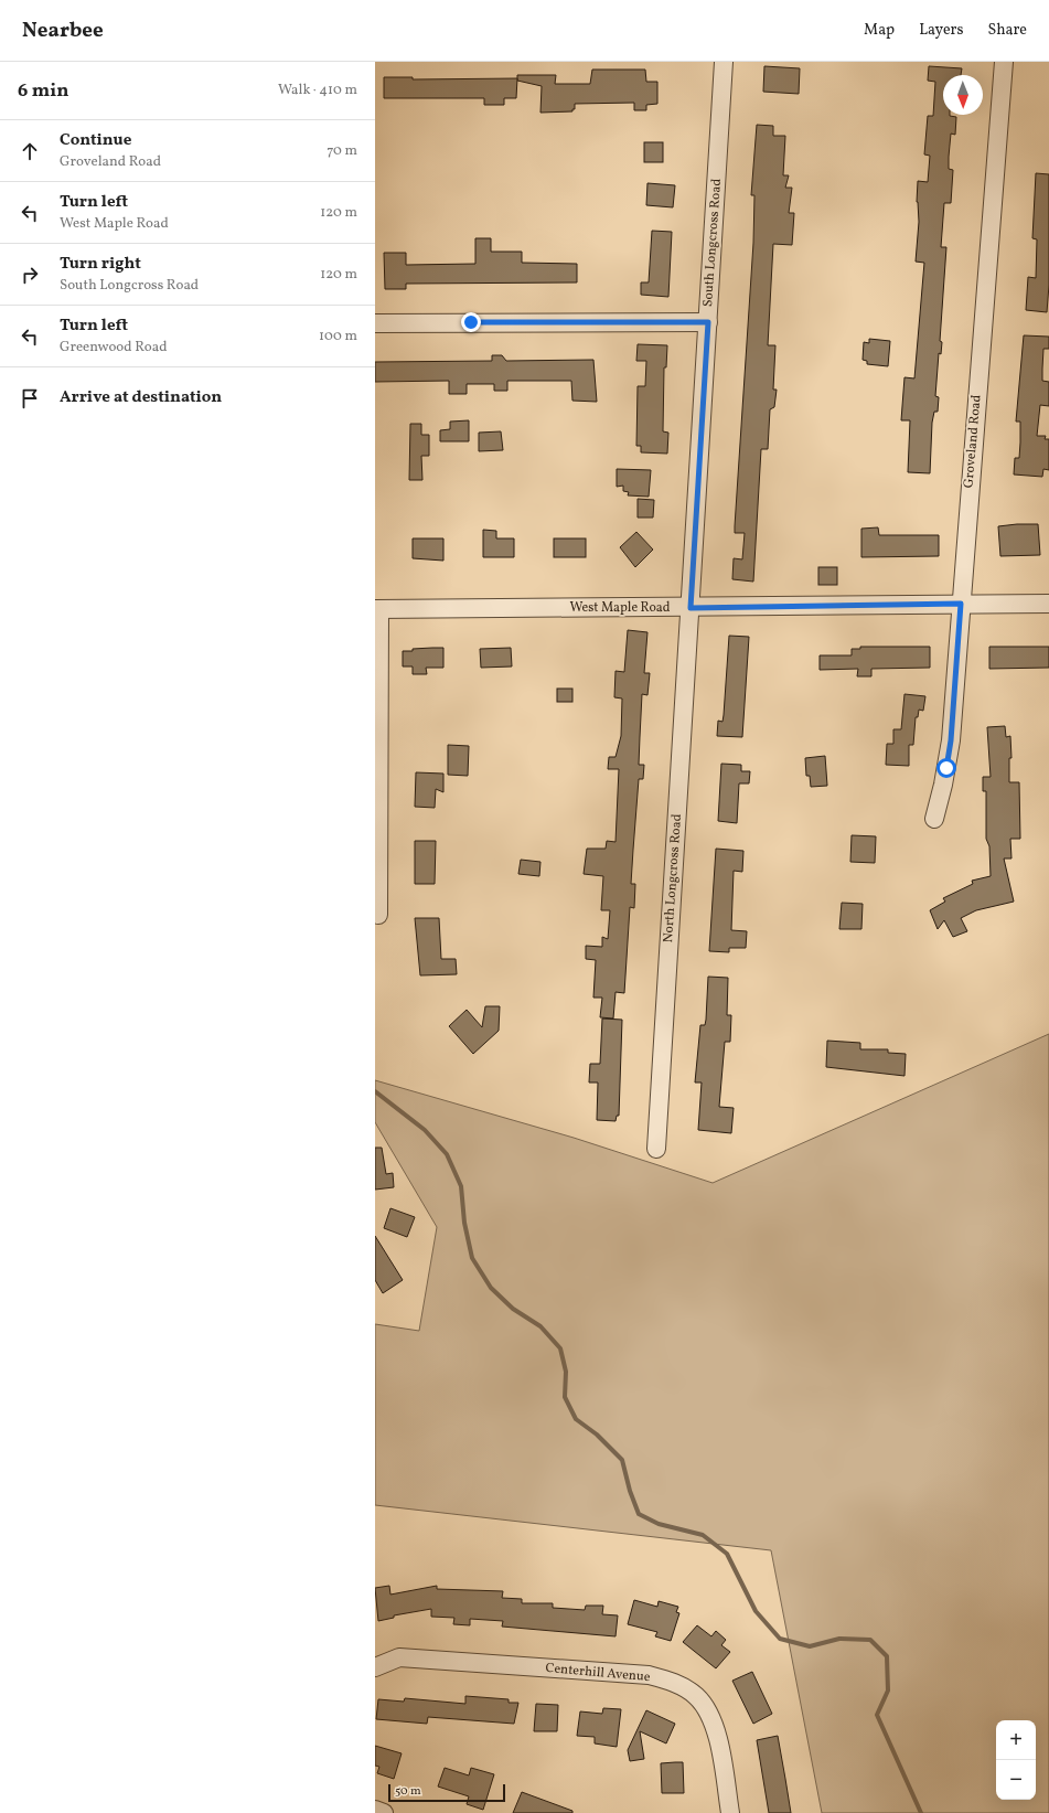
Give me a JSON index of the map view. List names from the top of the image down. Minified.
{"streets":{"street":["South Longcross Road","Groveland Road","West Maple Road","North Longcross Road","Centerhill Avenue"]},"crossings":[["South Longcross Road","West Maple Road"],["South Longcross Road","North Longcross Road"],["Groveland Road","West Maple Road"],["West Maple Road","North Longcross Road"]],"scale_bar":"50 m","north":"bottom","page":{"header":"Nearbee","nav":["Map","Layers","Share"],"heading":["6 min","Walk · 410 m"],"list":[["Continue","Groveland Road","70 m"],["Turn left","West Maple Road","120 m"],["Turn right","South Longcross Road","120 m"],["Turn left","Greenwood Road","100 m"],"Arrive at destination"],"map_buttons":["+","−"],"scale":"50 m"}}
